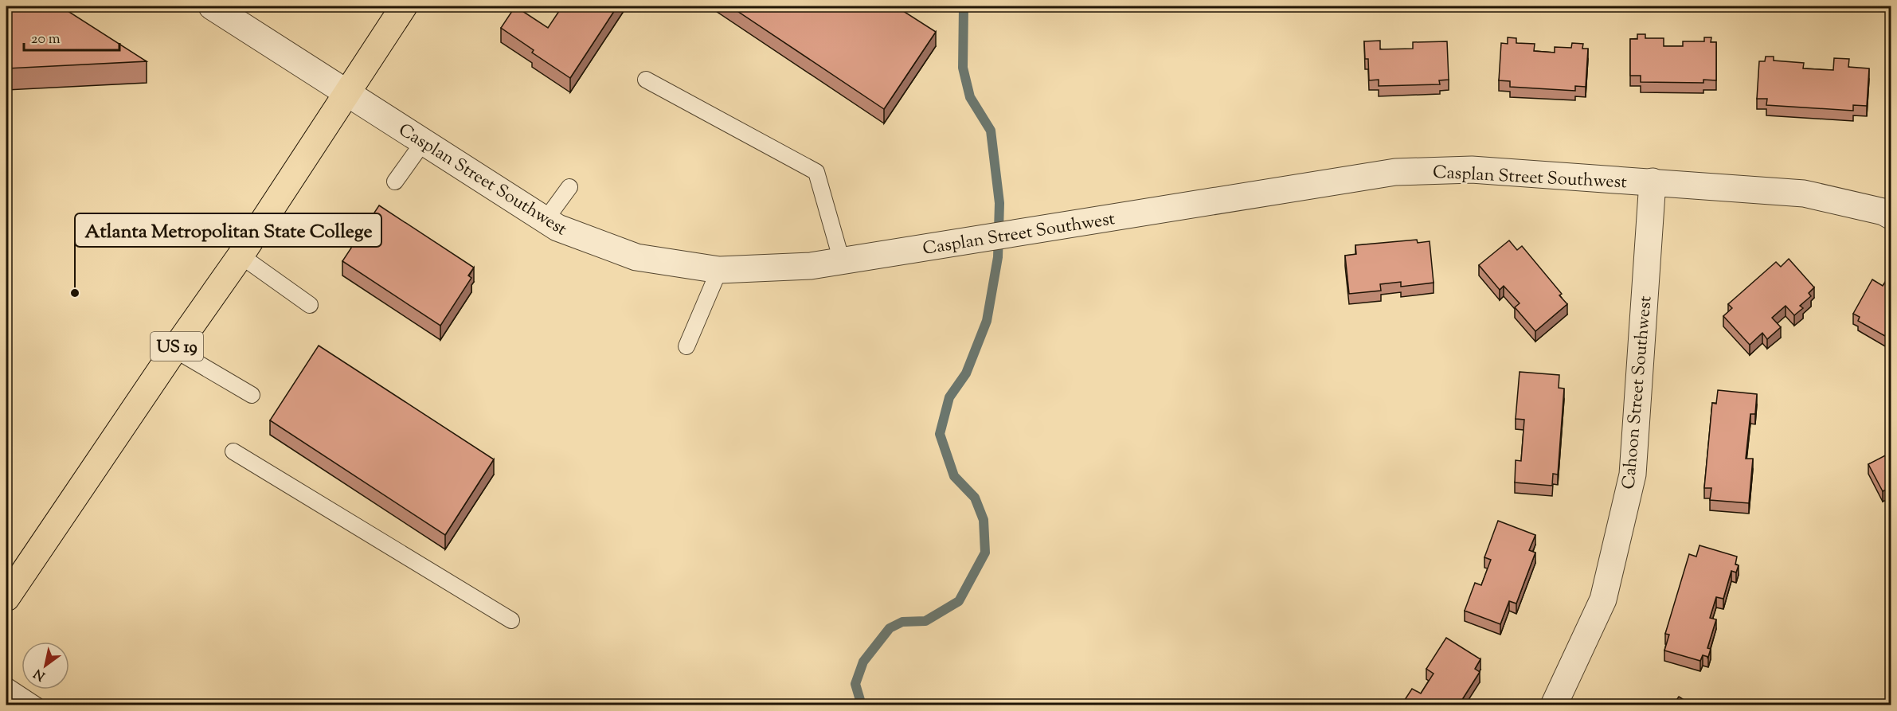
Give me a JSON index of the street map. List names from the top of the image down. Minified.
{"streets":{"main road":["US 19"],"street":["Casplan Street Southwest","Cahoon Street Southwest"]},"crossings":[["Casplan Street Southwest","US 19"],["Casplan Street Southwest","Cahoon Street Southwest"]],"places":["Atlanta Metropolitan State College"],"scale_bar":"20 m","north":"bottom left"}
